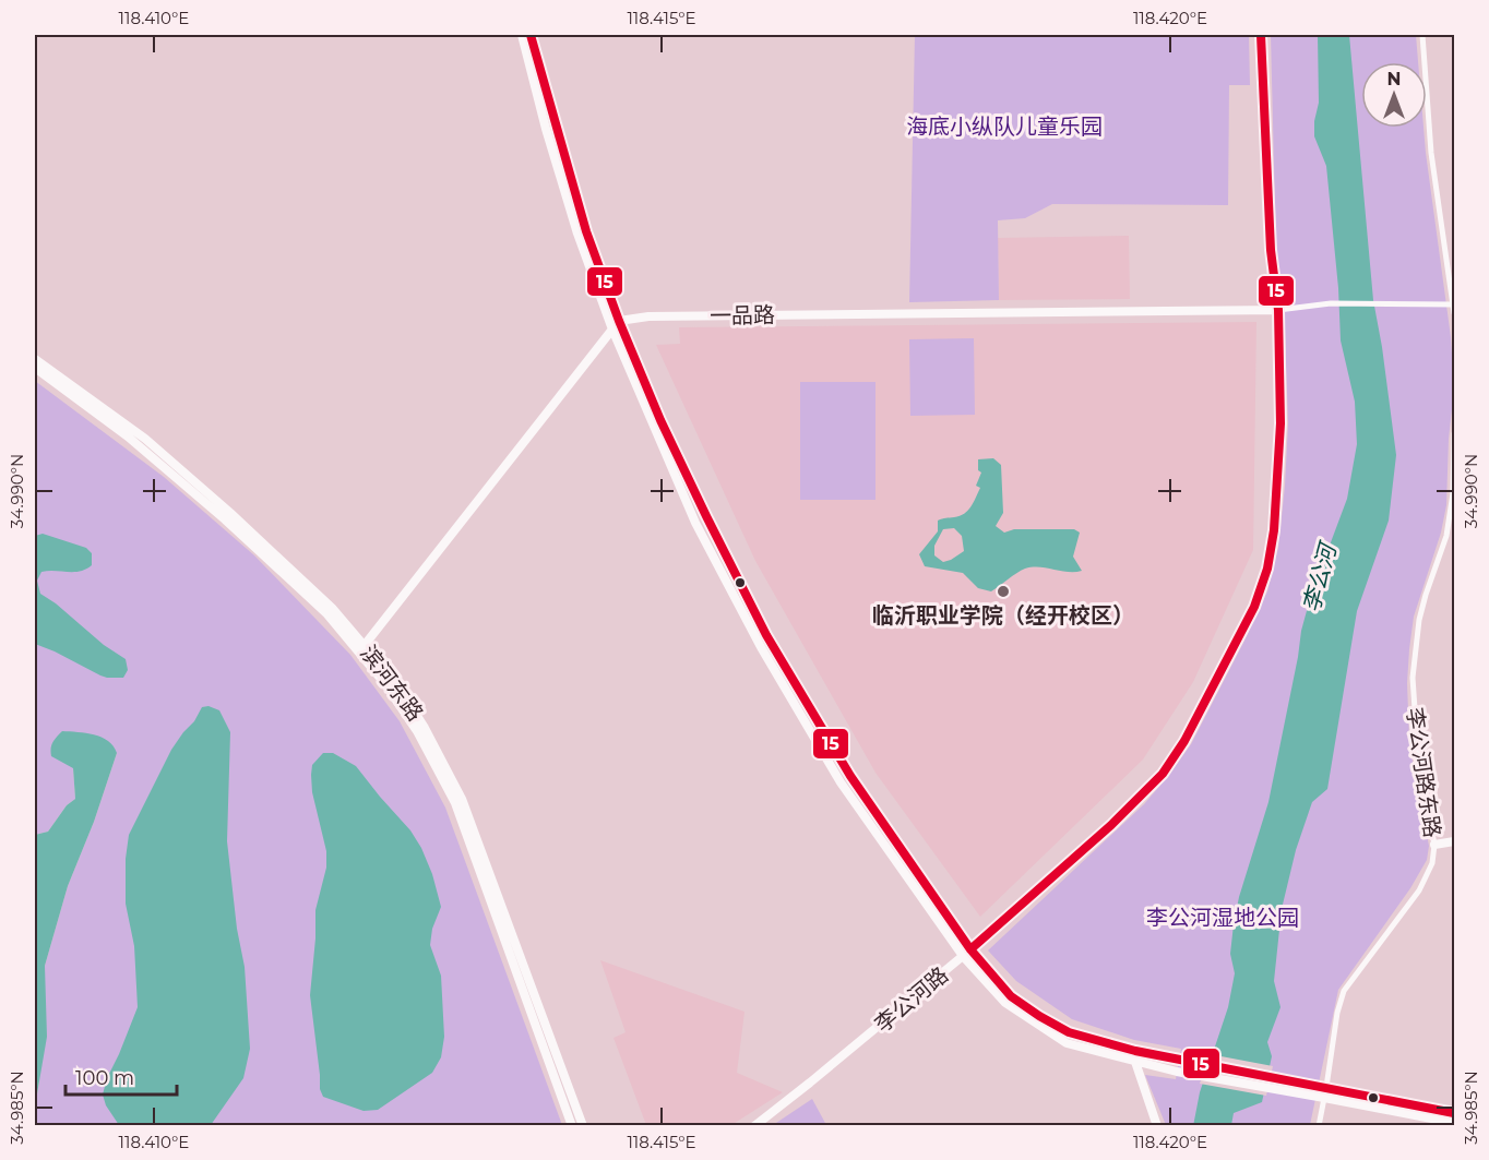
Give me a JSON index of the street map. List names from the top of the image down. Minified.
{"streets":{"main road":["一品路","滨河东路","李公河路"],"street":["李公河路东路"]},"crossings":[["一品路","李公河路"]],"water":["李公河"],"parks":["海底小纵队儿童乐园","李公河湿地公园"],"places":["临沂职业学院（经开校区）"],"lines":["transit line 15"],"scale_bar":"100 m","north":"top","coordinates":["118.410°E","118.415°E","118.420°E","34.990°N","34.985°N"]}
